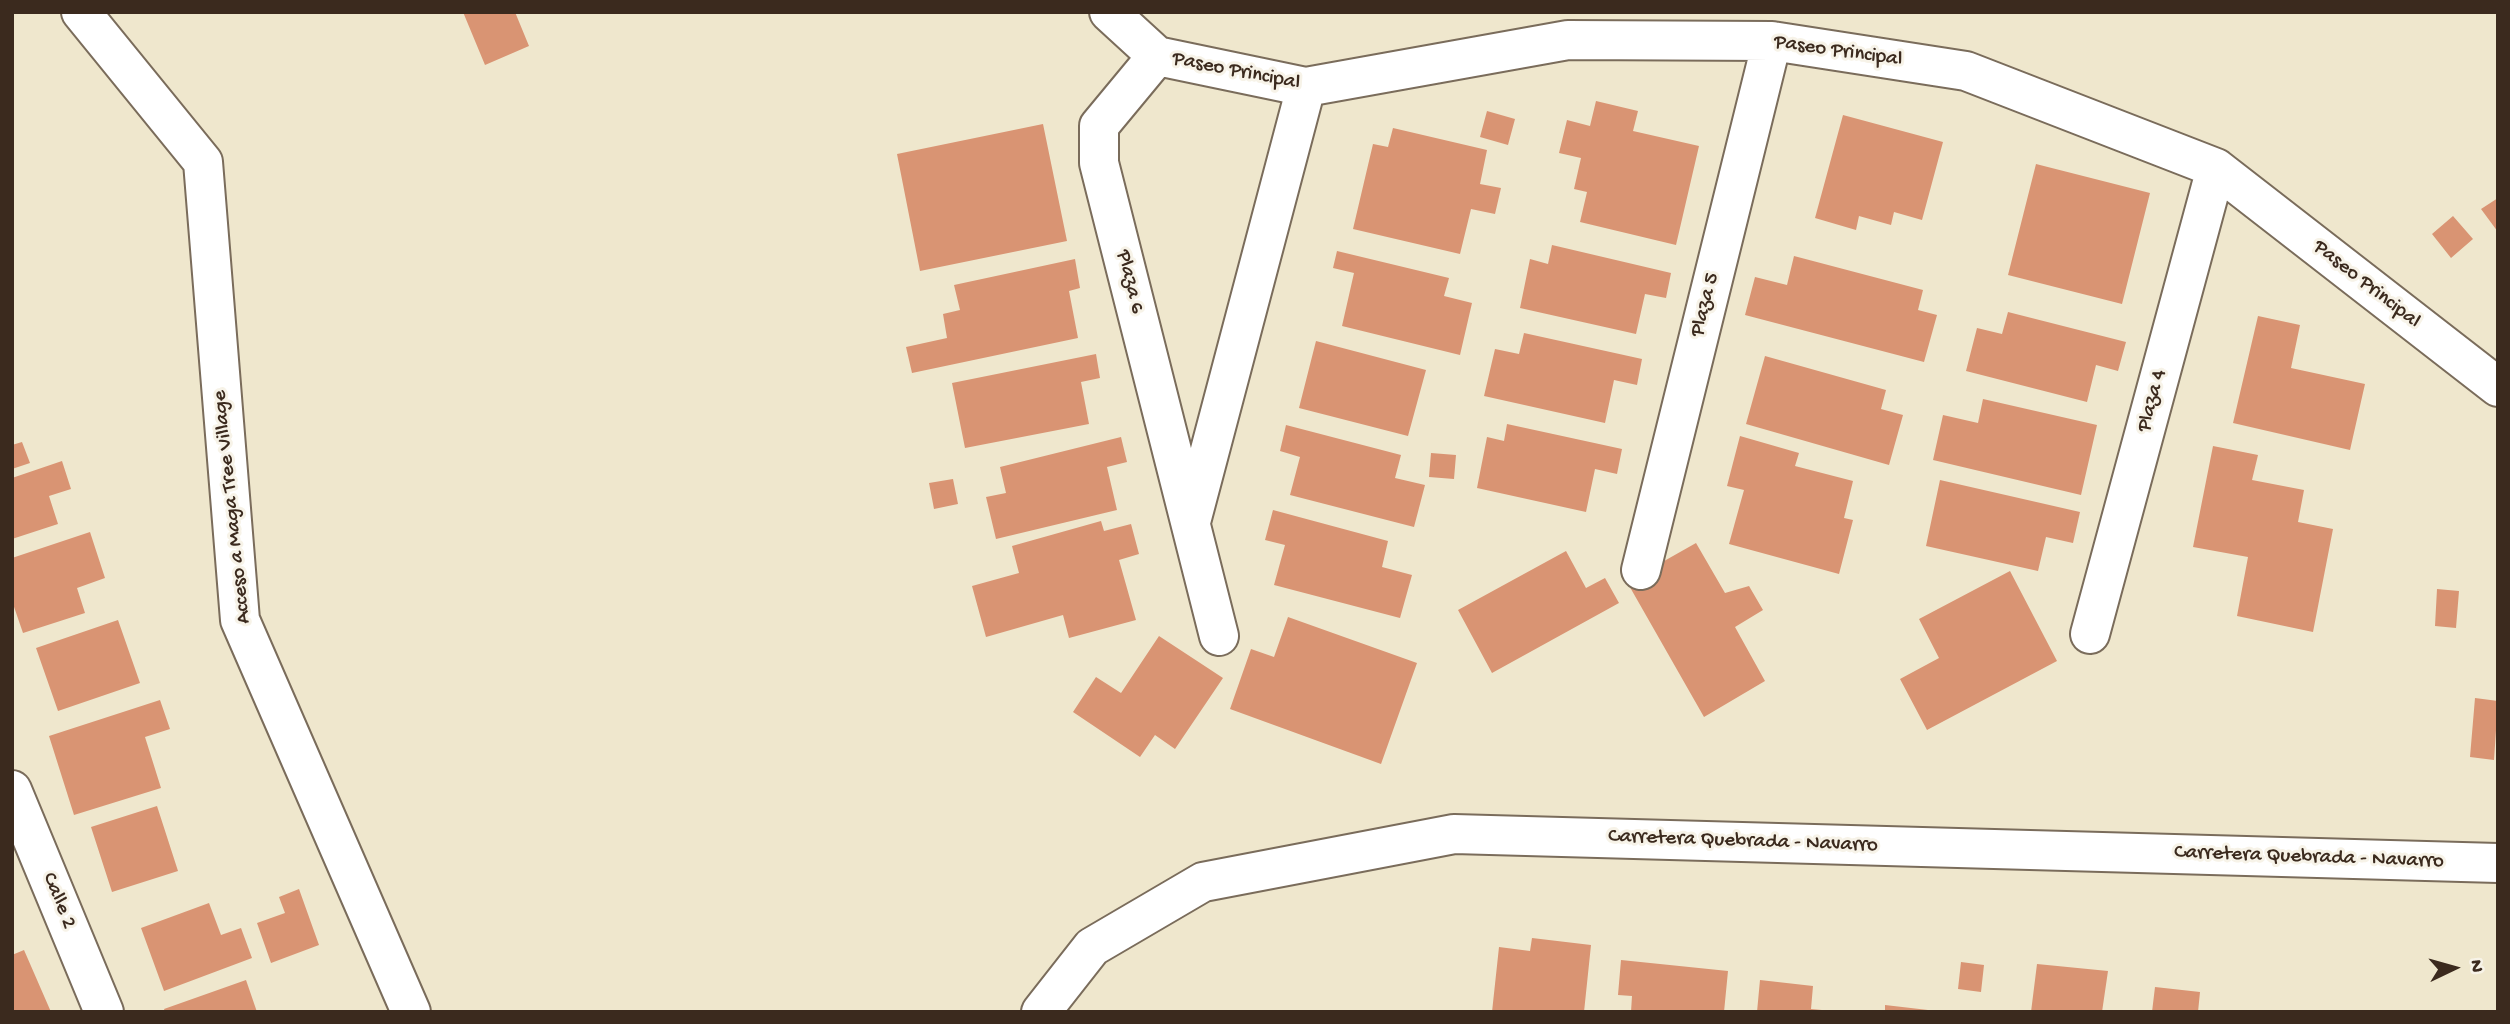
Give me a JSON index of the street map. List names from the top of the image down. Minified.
{"streets":{"street":["Paseo Principal","Plaza 6","Plaza 5","Plaza 4","Acceso a Maga Tree Village","Carretera Quebrada - Navarro","Calle 2"]},"crossings":[["Paseo Principal","Plaza 6"],["Paseo Principal","Plaza 5"],["Paseo Principal","Plaza 4"]],"north":"right"}
